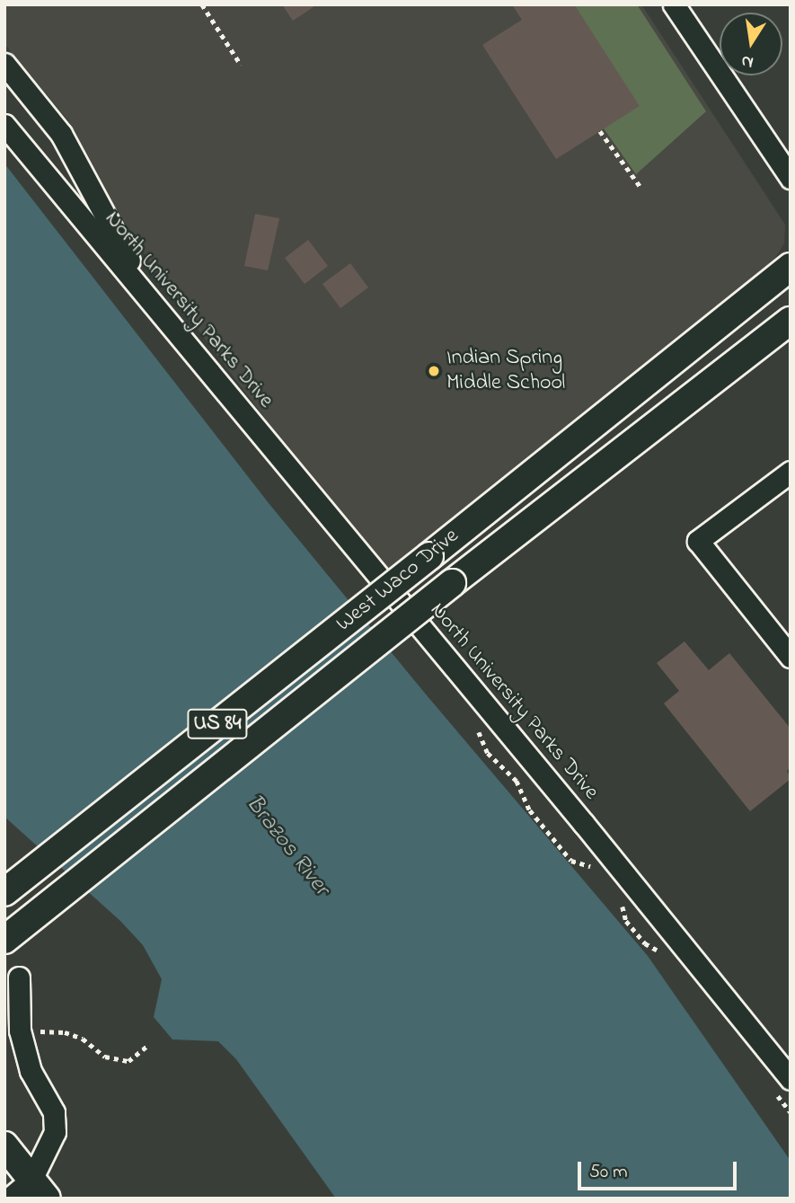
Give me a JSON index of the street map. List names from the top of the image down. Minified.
{"streets":{"main road":["West Waco Drive","US 84"],"street":["North University Parks Drive"]},"water":["Brazos River"],"places":["Indian Spring Middle School"],"scale_bar":"50 m","north":"bottom"}
